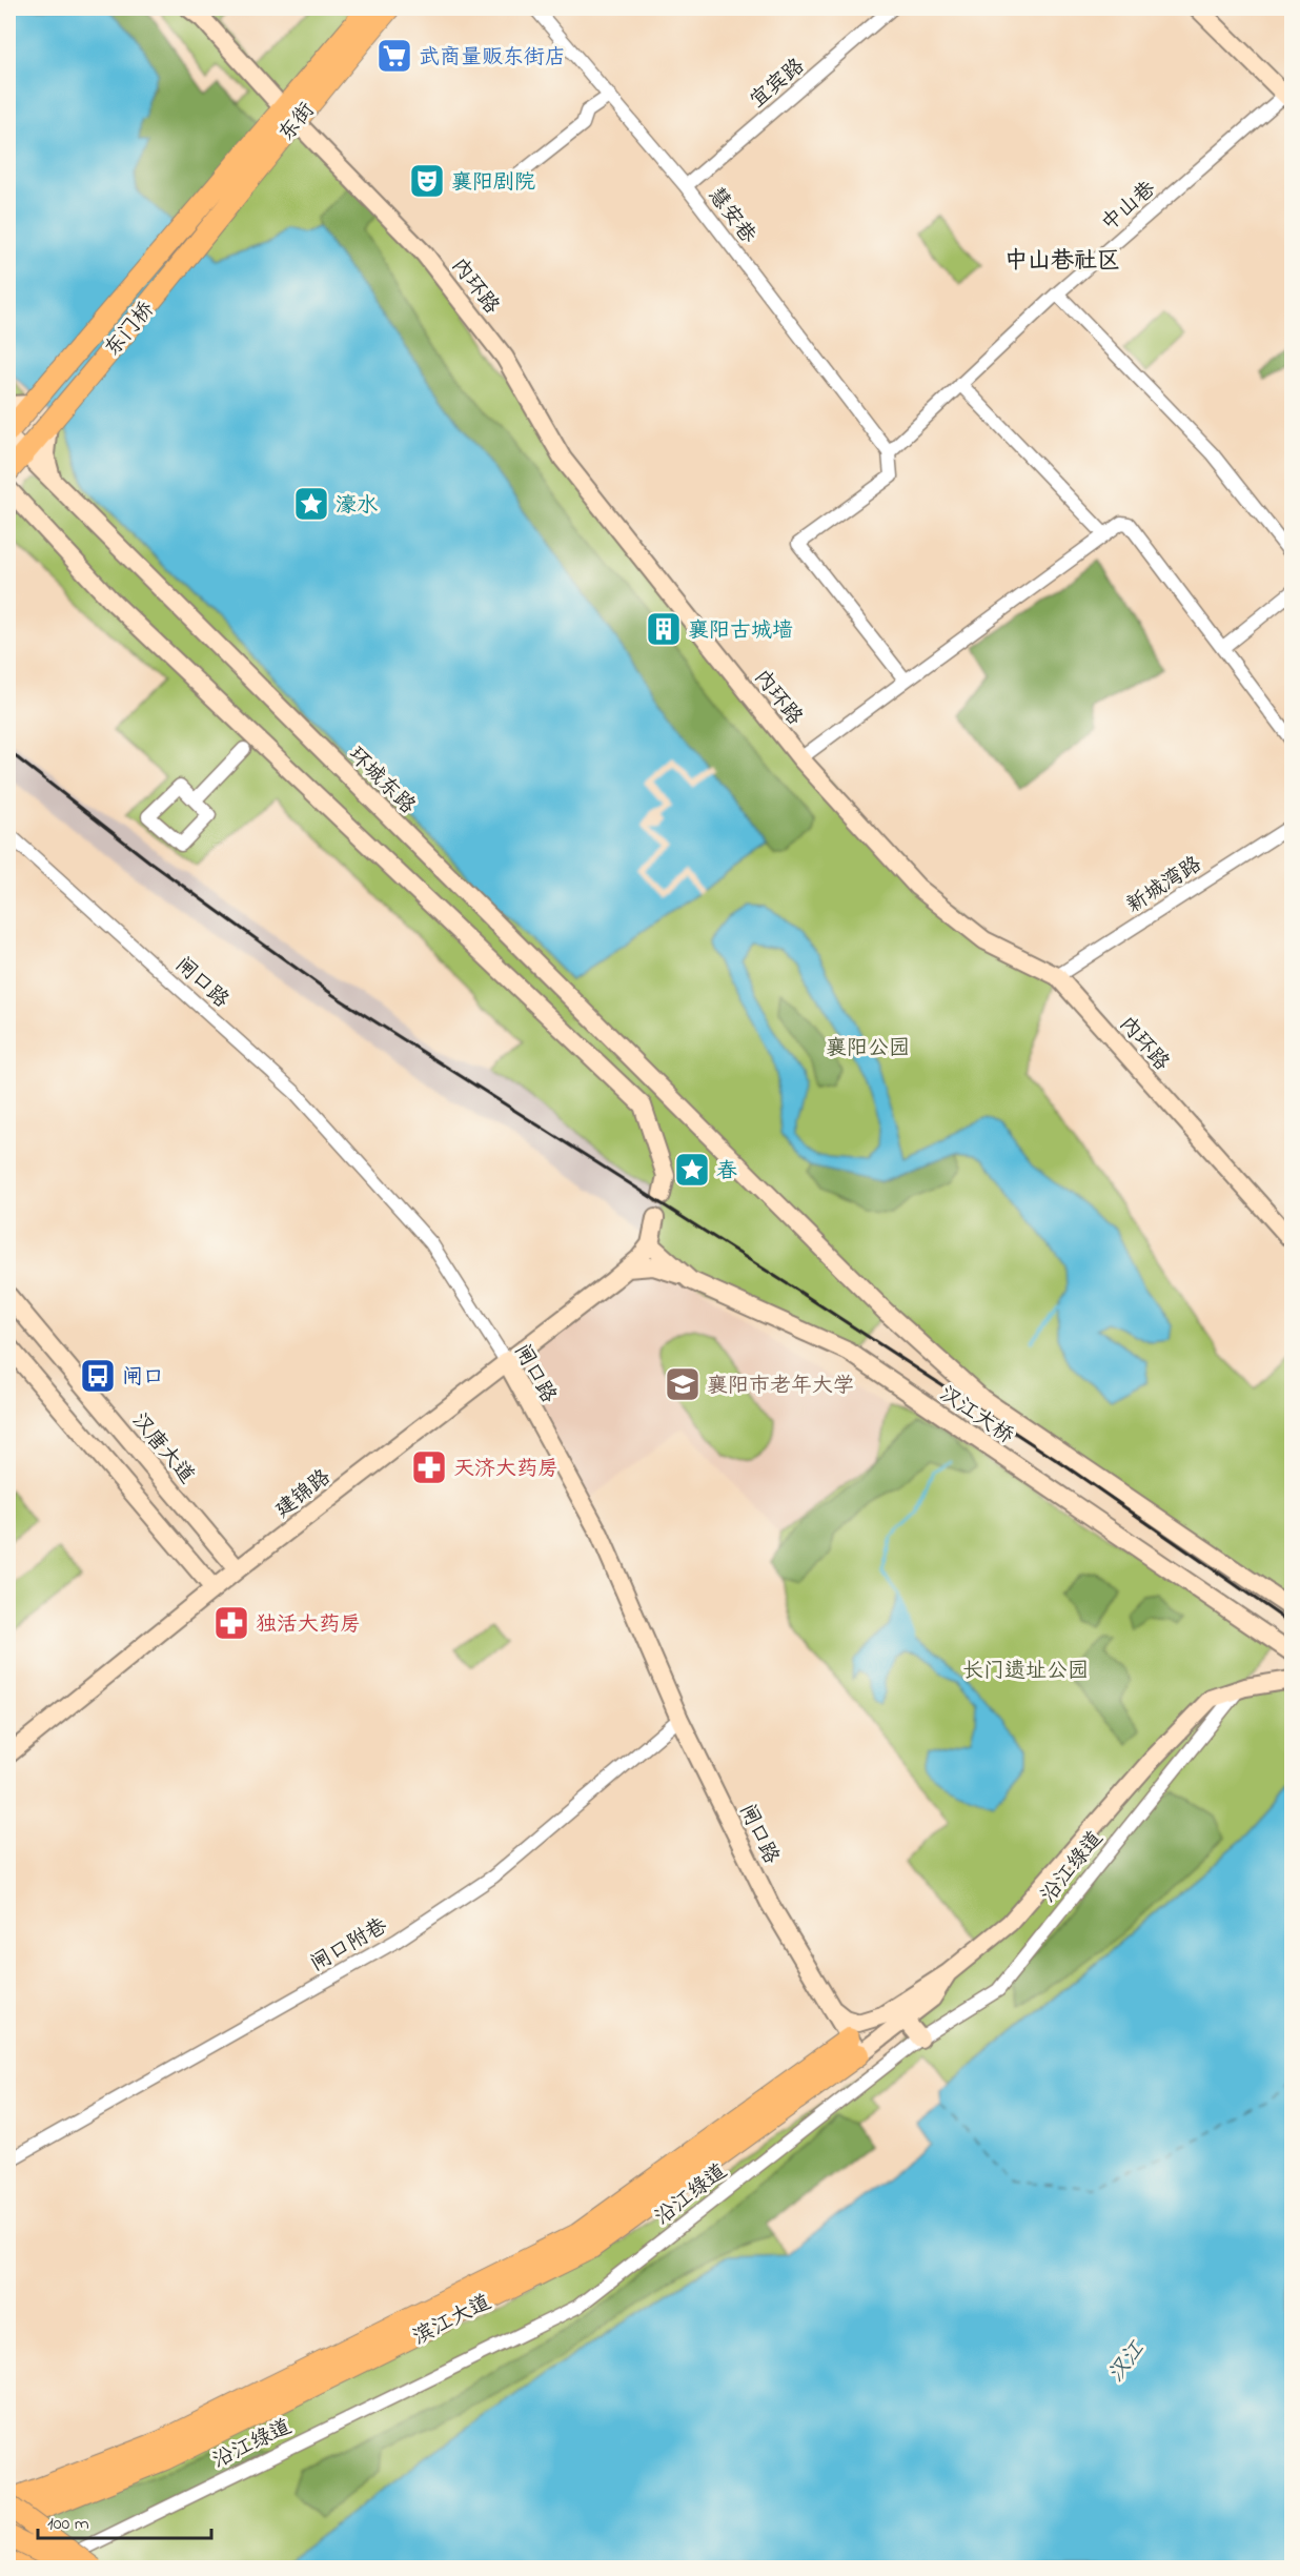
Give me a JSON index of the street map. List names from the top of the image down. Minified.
{"streets":{"main road":["东街","内环路","东门桥","环城东路","闸口路","汉江大桥","汉唐大道","建锦路","滨江大道"],"street":["宜宾路","中山巷","慧安巷","新城湾路","沿江绿道","闸口附巷"]},"crossings":[["宜宾路","慧安巷"],["东街","内环路"],["东街","东门桥"],["中山巷","慧安巷"],["内环路","新城湾路"],["环城东路","汉江大桥"],["闸口路","建锦路"],["闸口路","闸口附巷"],["闸口路","滨江大道"],["汉江大桥","建锦路"],["汉唐大道","建锦路"]],"districts":["中山巷社区"],"water":["汉江"],"parks":["襄阳公园","长门遗址公园"],"places":{"supermarket":["武商量贩东街店"],"theatre":["襄阳剧院"],"place":["濠水","春"],"building":["襄阳古城墙"],"bus stop":["闸口"],"school or university":["襄阳市老年大学"],"pharmacy":["天济大药房","独活大药房"]},"scale_bar":"100 m"}
